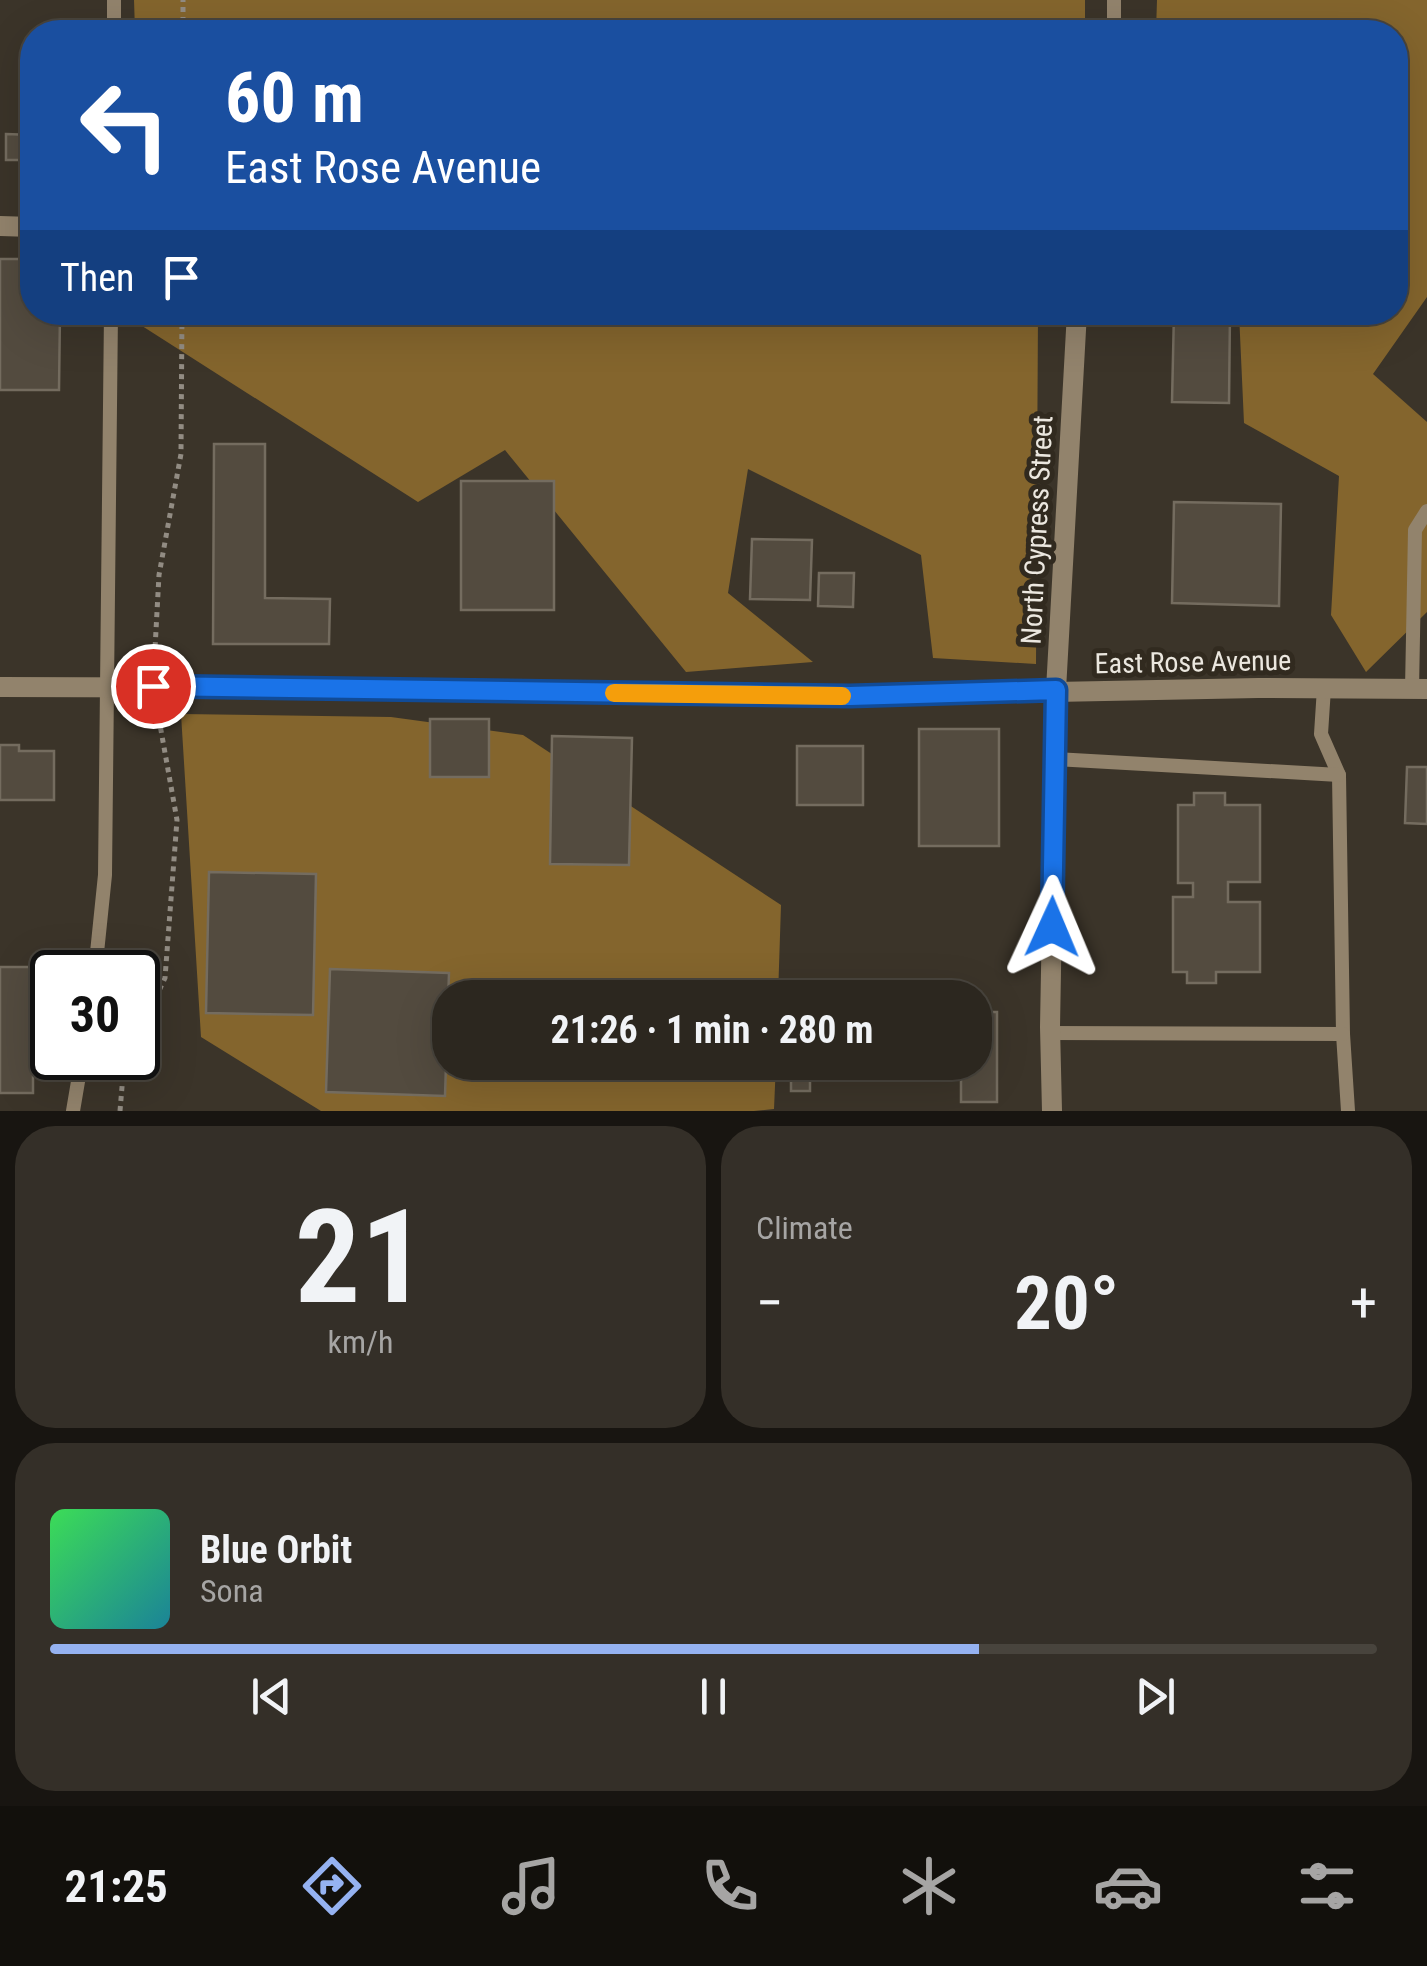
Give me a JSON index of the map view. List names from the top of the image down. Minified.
{"streets":{"street":["North Cypress Street","East Rose Avenue"]},"crossings":[["North Cypress Street","East Rose Avenue"]],"page":{"turn":["60 m","East Rose Avenue"],"then":"Then","limit":"30","trip":"21:26 · 1 min · 280 m","tile":[["21","km/h"],"Climate"],"heat":["−","20°","+"],"song":["Blue Orbit","Sona"],"tabs":"21:25"}}
